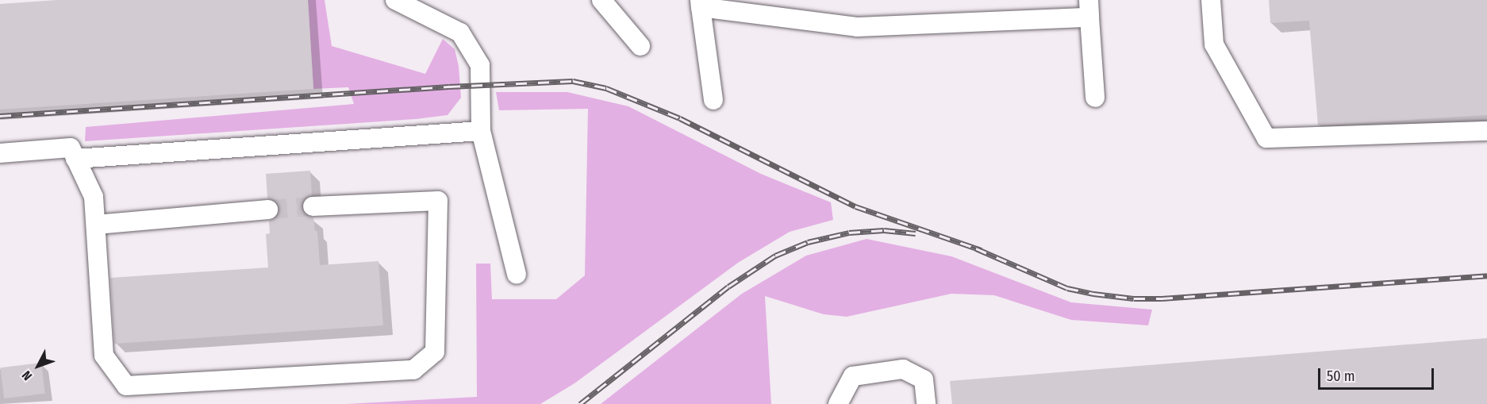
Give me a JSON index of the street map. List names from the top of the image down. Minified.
{"scale_bar":"50 m","north":"bottom left"}
